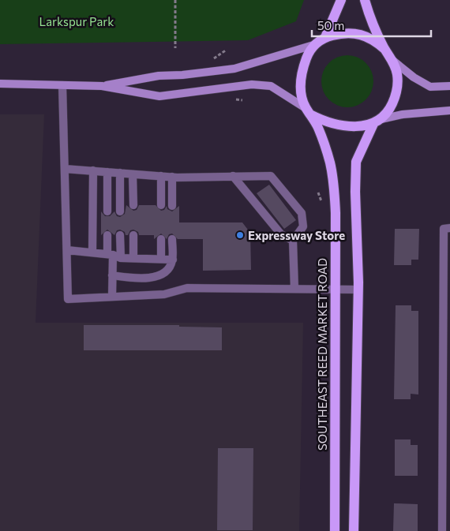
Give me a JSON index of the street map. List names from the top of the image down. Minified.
{"streets":{"main road":["SOUTHEAST REED MARKET ROAD"]},"parks":["Larkspur Park"],"places":["Expressway Store"],"scale_bar":"50 m"}
